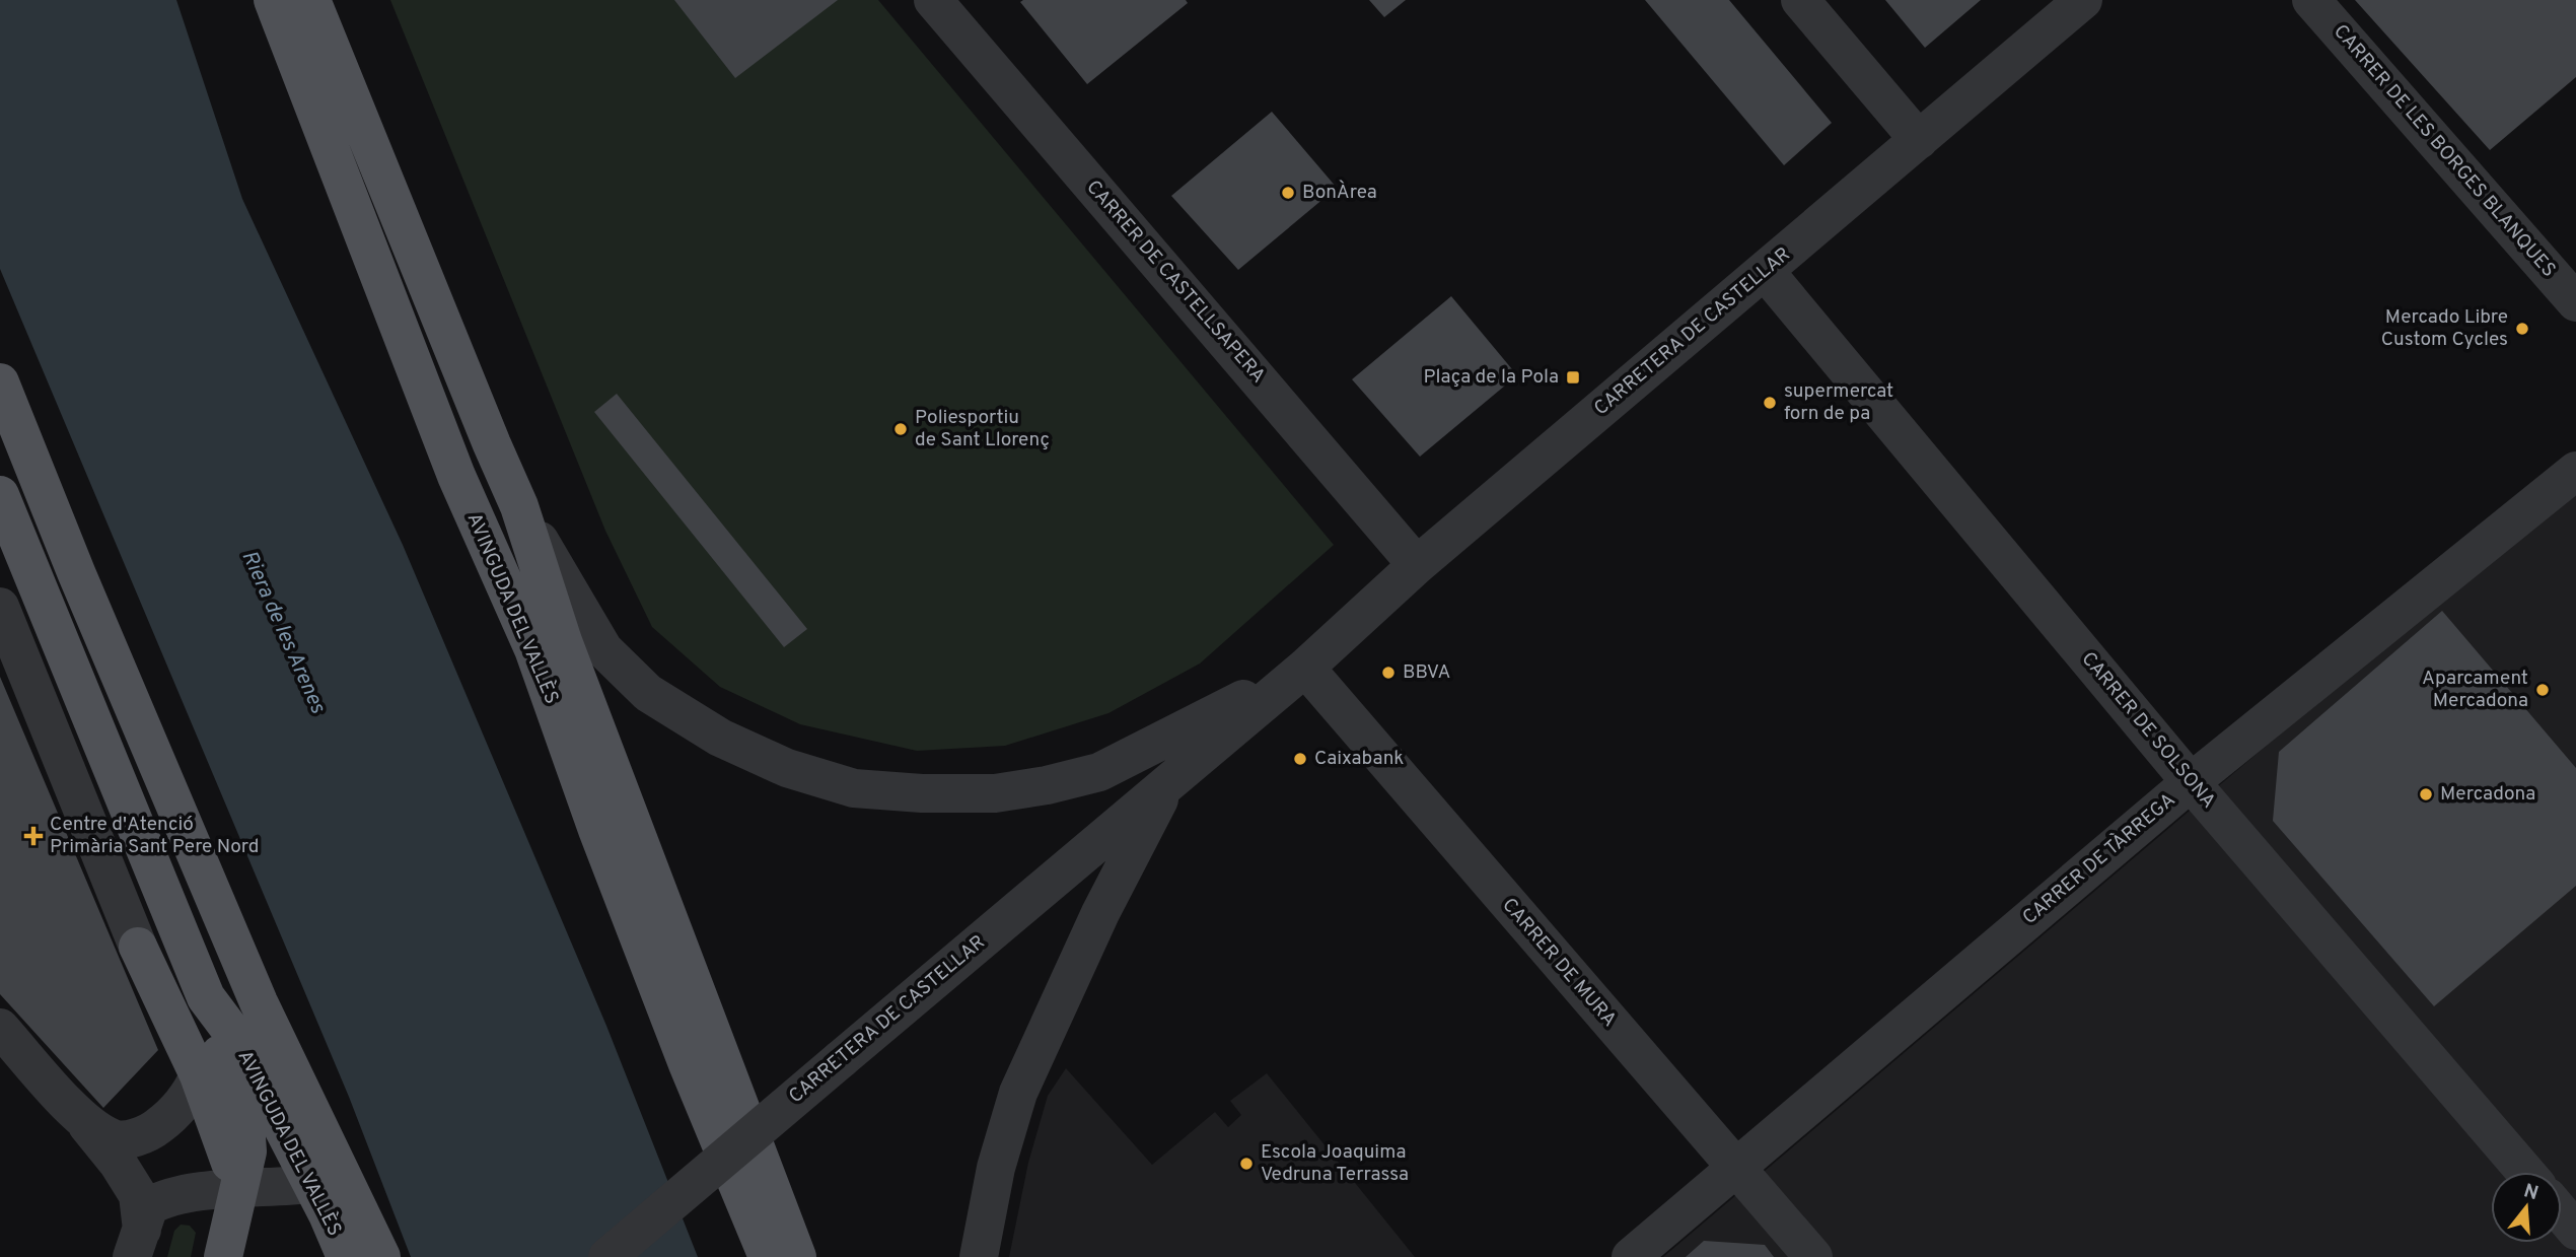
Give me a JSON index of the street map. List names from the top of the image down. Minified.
{"streets":{"main road":["AVINGUDA DEL VALLÈS"],"street":["CARRER DE LES BORGES BLANQUES","CARRER DE CASTELLSAPERA","CARRETERA DE CASTELLAR","CARRER DE SOLSONA","CARRER DE TÀRREGA","CARRER DE MURA"]},"crossings":[["CARRER DE CASTELLSAPERA","CARRETERA DE CASTELLAR"],["CARRETERA DE CASTELLAR","AVINGUDA DEL VALLÈS"],["CARRETERA DE CASTELLAR","CARRER DE SOLSONA"],["CARRETERA DE CASTELLAR","CARRER DE MURA"],["CARRER DE SOLSONA","CARRER DE TÀRREGA"],["CARRER DE TÀRREGA","CARRER DE MURA"]],"water":["Riera de les Arenes"],"places":{"other":["BonÀrea","Mercado Libre Custom Cycles","supermercat forn de pa","Poliesportiu de Sant Llorenç","BBVA","Aparcament Mercadona","Caixabank","Mercadona","Escola Joaquima Vedruna Terrassa"],"transit":["Plaça de la Pola"],"health":["Centre d'Atenció Primària Sant Pere Nord"]},"north":"top"}
